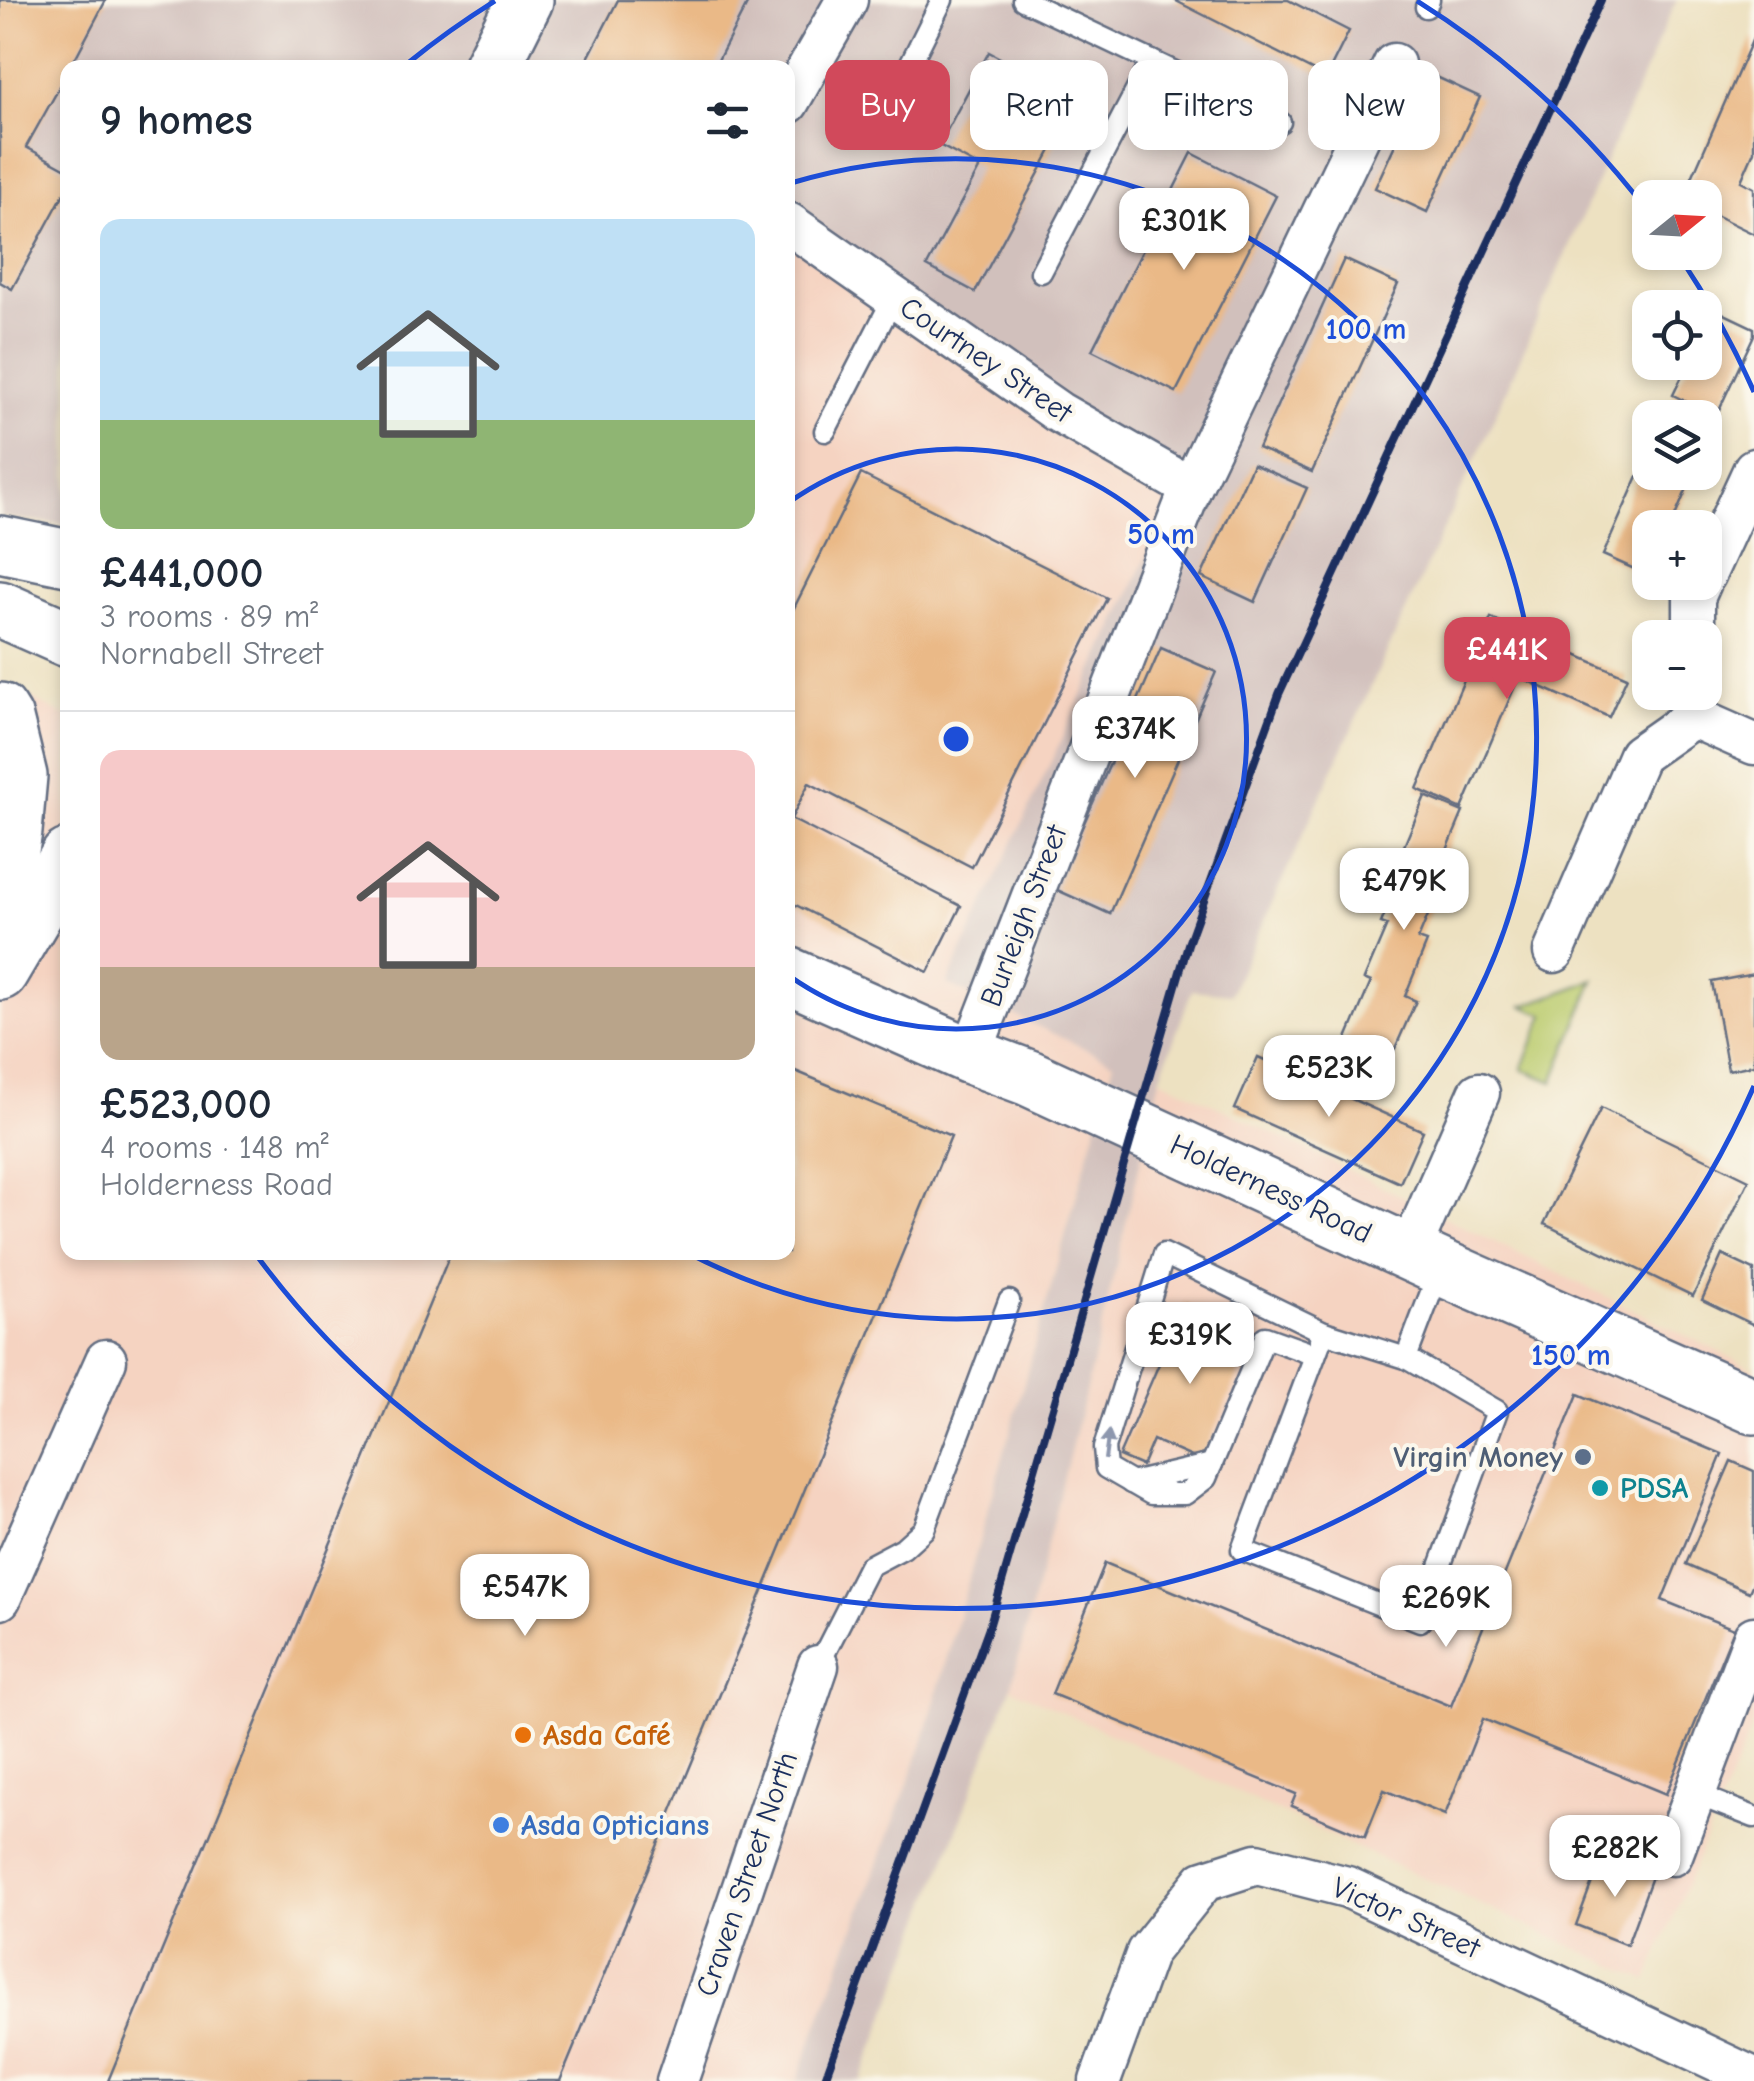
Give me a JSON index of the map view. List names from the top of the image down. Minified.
{"streets":{"highway":["Holderness Road"],"street":["Courtney Street","Burleigh Street","Craven Street North","Victor Street"]},"crossings":[["Courtney Street","Burleigh Street"],["Burleigh Street","Holderness Road"]],"places":["Virgin Money","PDSA","Asda Café","Asda Opticians"],"north":"right","page":{"chip":["Buy","Rent","Filters","New"],"heading":"9 homes","map_buttons":["+","−"],"list":[{"name":"£441,000","note":"3 rooms · 89 m² · Nornabell Street"},{"name":"£523,000","note":"4 rooms · 148 m² · Holderness Road"}],"price":["£301K","£441K","£374K","£479K","£523K","£319K","£547K","£269K","£282K"]},"rings":["100 m","50 m","150 m"]}
